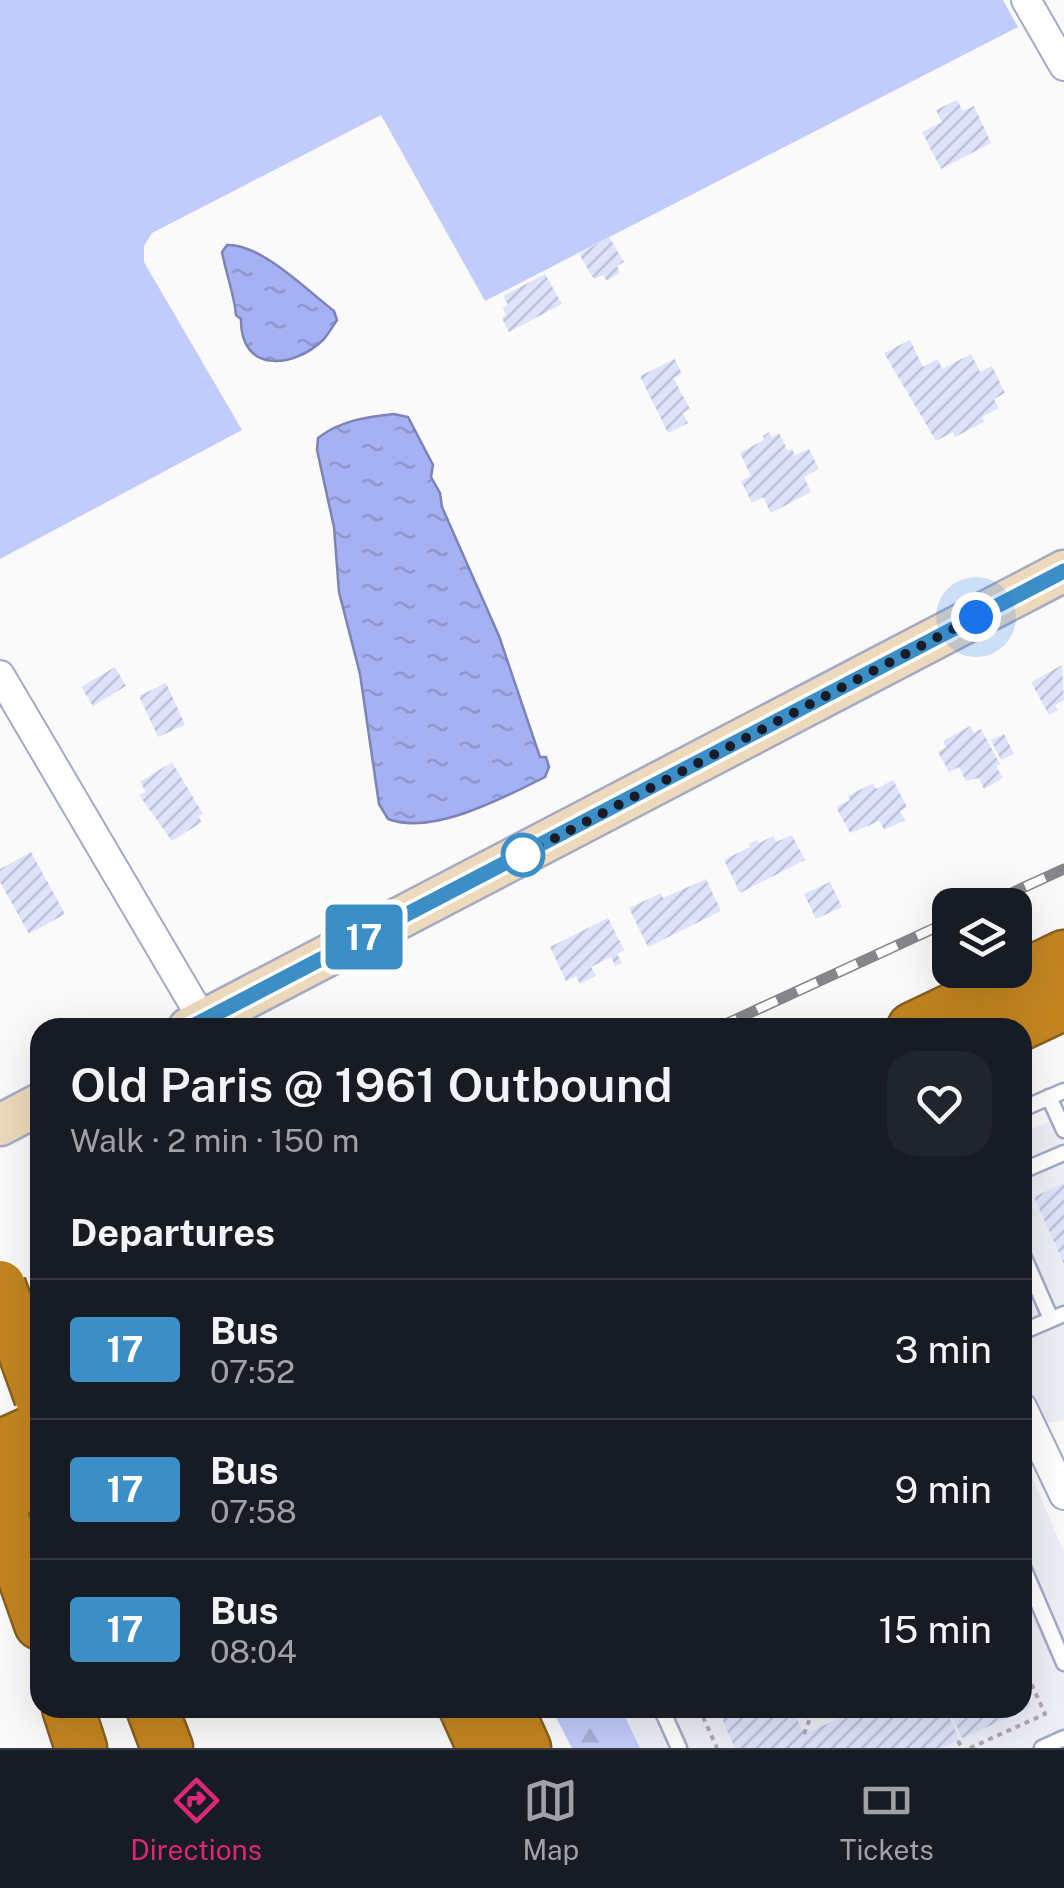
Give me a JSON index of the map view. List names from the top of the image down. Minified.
{"lines":["bus line 17"],"page":{"on_map":"17","heading":[["Old Paris @ 1961 Outbound","Walk · 2 min · 150 m"],"Departures"],"list":[{"mark":"17","name":"Bus","note":"07:52","value":"3 min"},{"mark":"17","name":"Bus","note":"07:58","value":"9 min"},{"mark":"17","name":"Bus","note":"08:04","value":"15 min"}],"tabs":["Directions","Map","Tickets"]}}
